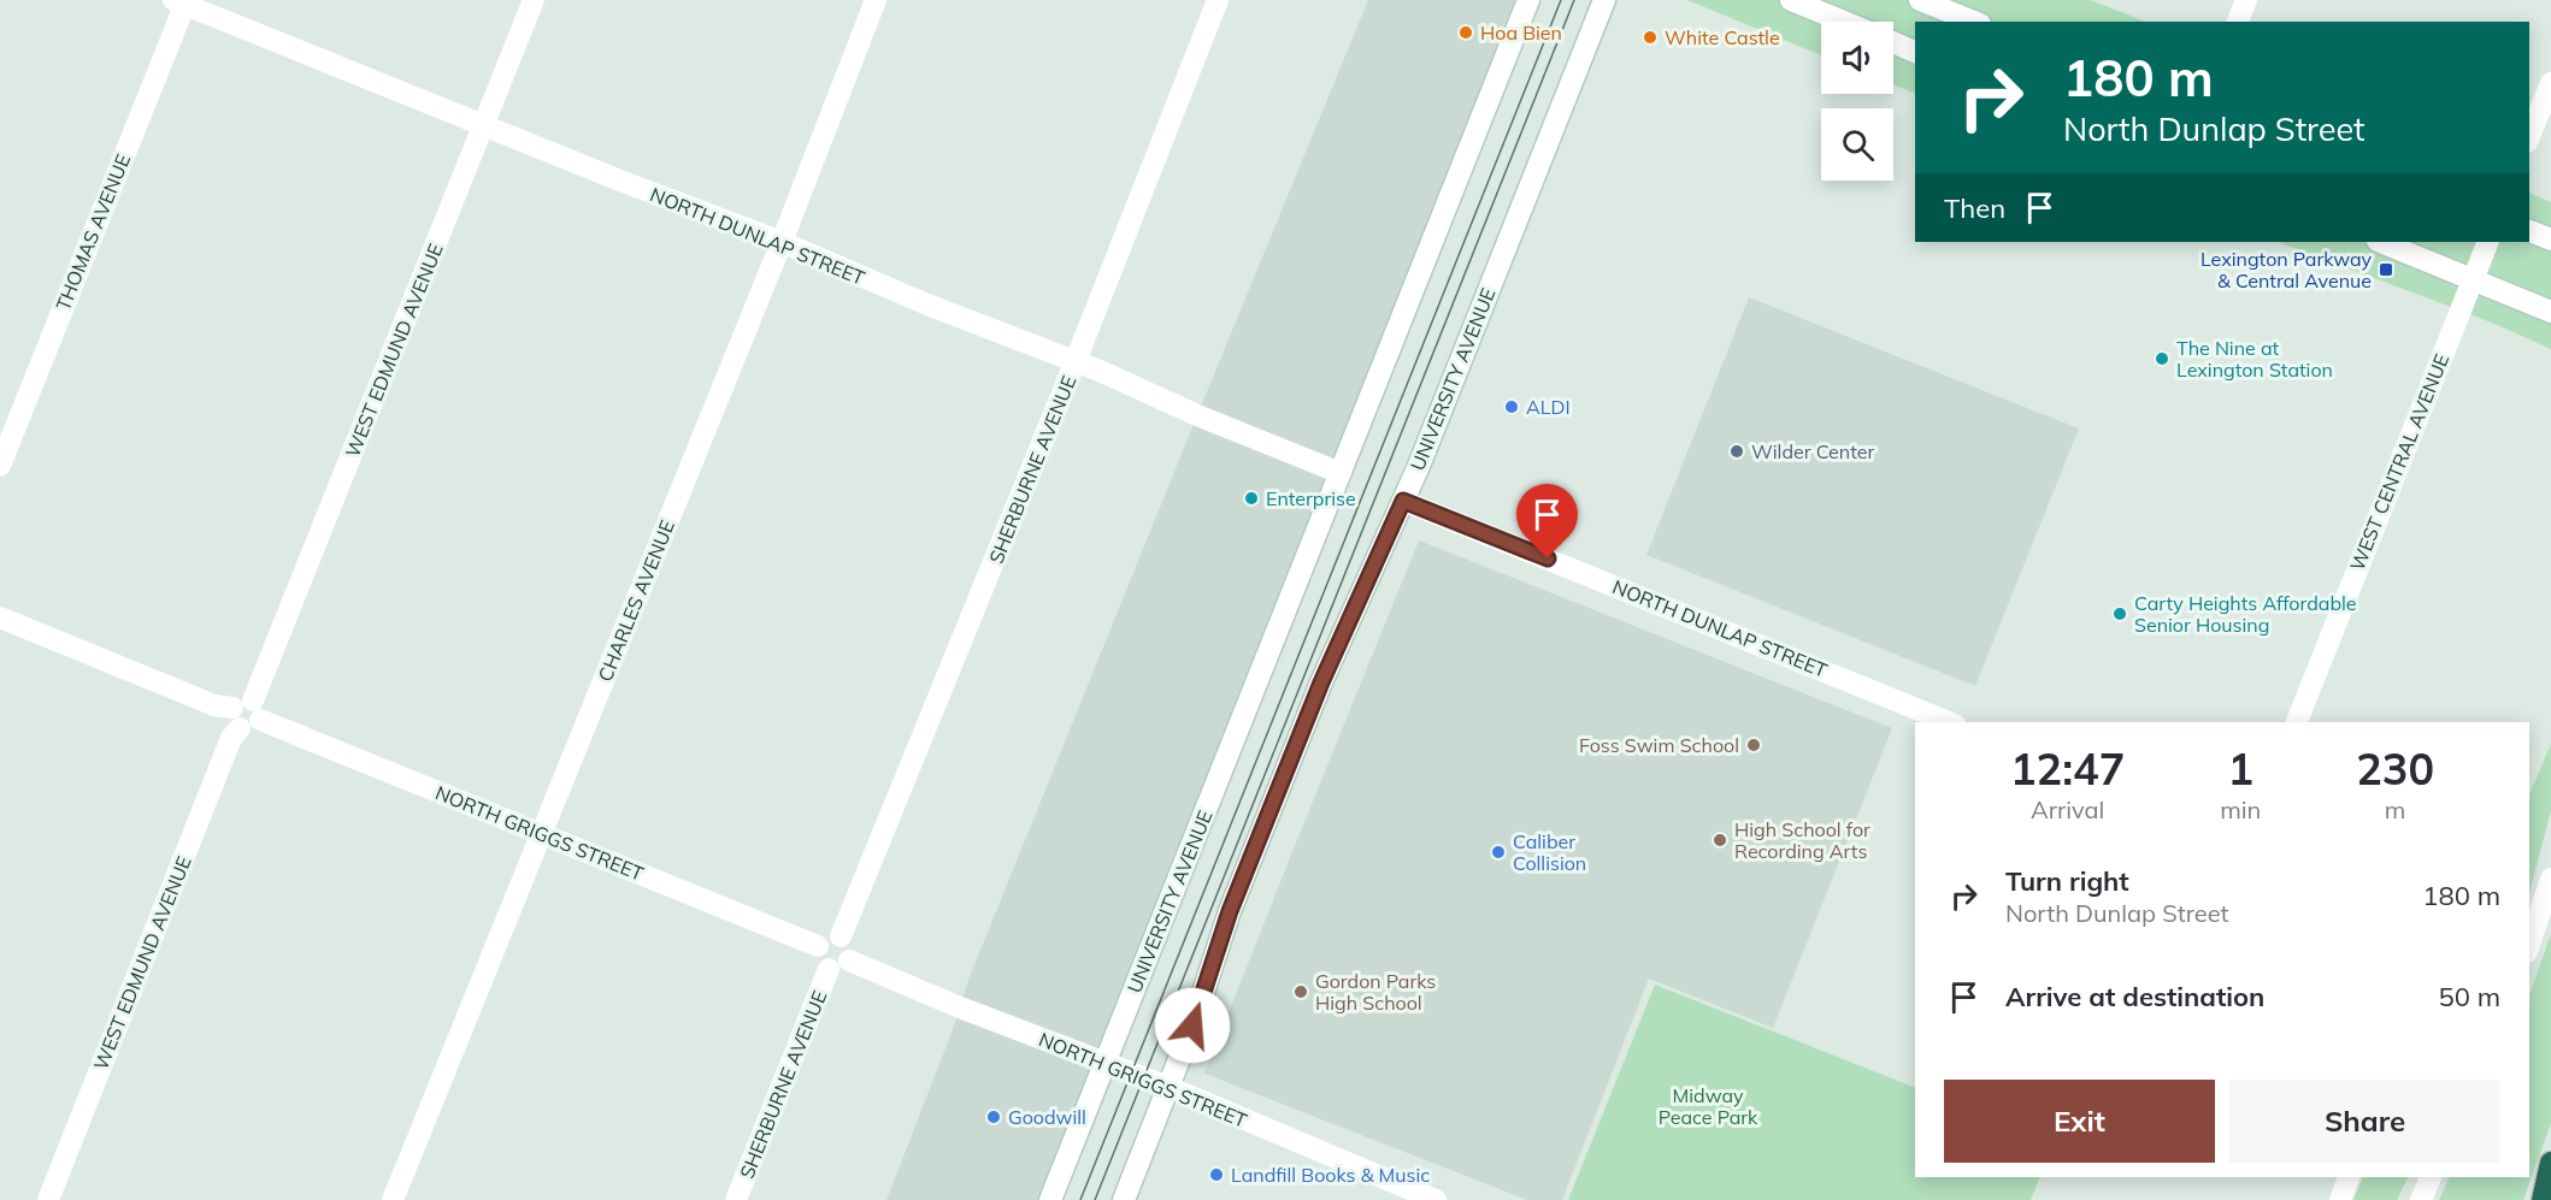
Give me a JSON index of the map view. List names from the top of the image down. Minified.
{"streets":{"street":["THOMAS AVENUE","NORTH DUNLAP STREET","WEST EDMUND AVENUE","UNIVERSITY AVENUE","WEST CENTRAL AVENUE","SHERBURNE AVENUE","CHARLES AVENUE","NORTH GRIGGS STREET"]},"crossings":[["THOMAS AVENUE","NORTH DUNLAP STREET"],["NORTH DUNLAP STREET","WEST EDMUND AVENUE"],["NORTH DUNLAP STREET","UNIVERSITY AVENUE"],["NORTH DUNLAP STREET","SHERBURNE AVENUE"],["NORTH DUNLAP STREET","CHARLES AVENUE"],["WEST EDMUND AVENUE","NORTH GRIGGS STREET"],["UNIVERSITY AVENUE","NORTH GRIGGS STREET"],["SHERBURNE AVENUE","NORTH GRIGGS STREET"],["CHARLES AVENUE","NORTH GRIGGS STREET"]],"parks":["Midway Peace Park"],"places":{"other":["Hoa Bien","White Castle","The Nine at Lexington Station","ALDI","Wilder Center","Enterprise","Carty Heights Affordable Senior Housing","Foss Swim School","High School for Recording Arts","Caliber Collision","Gordon Parks High School","Goodwill","Landfill Books & Music"],"transit":["Lexington Parkway & Central Avenue"]},"page":{"turn":["180 m","North Dunlap Street"],"then":"Then","eta":["12:47","Arrival","1","min","230","m"],"list":[{"name":"Turn right","note":"North Dunlap Street","value":"180 m"},{"name":"Arrive at destination","value":"50 m"}],"buttons":["Exit","Share"]}}
